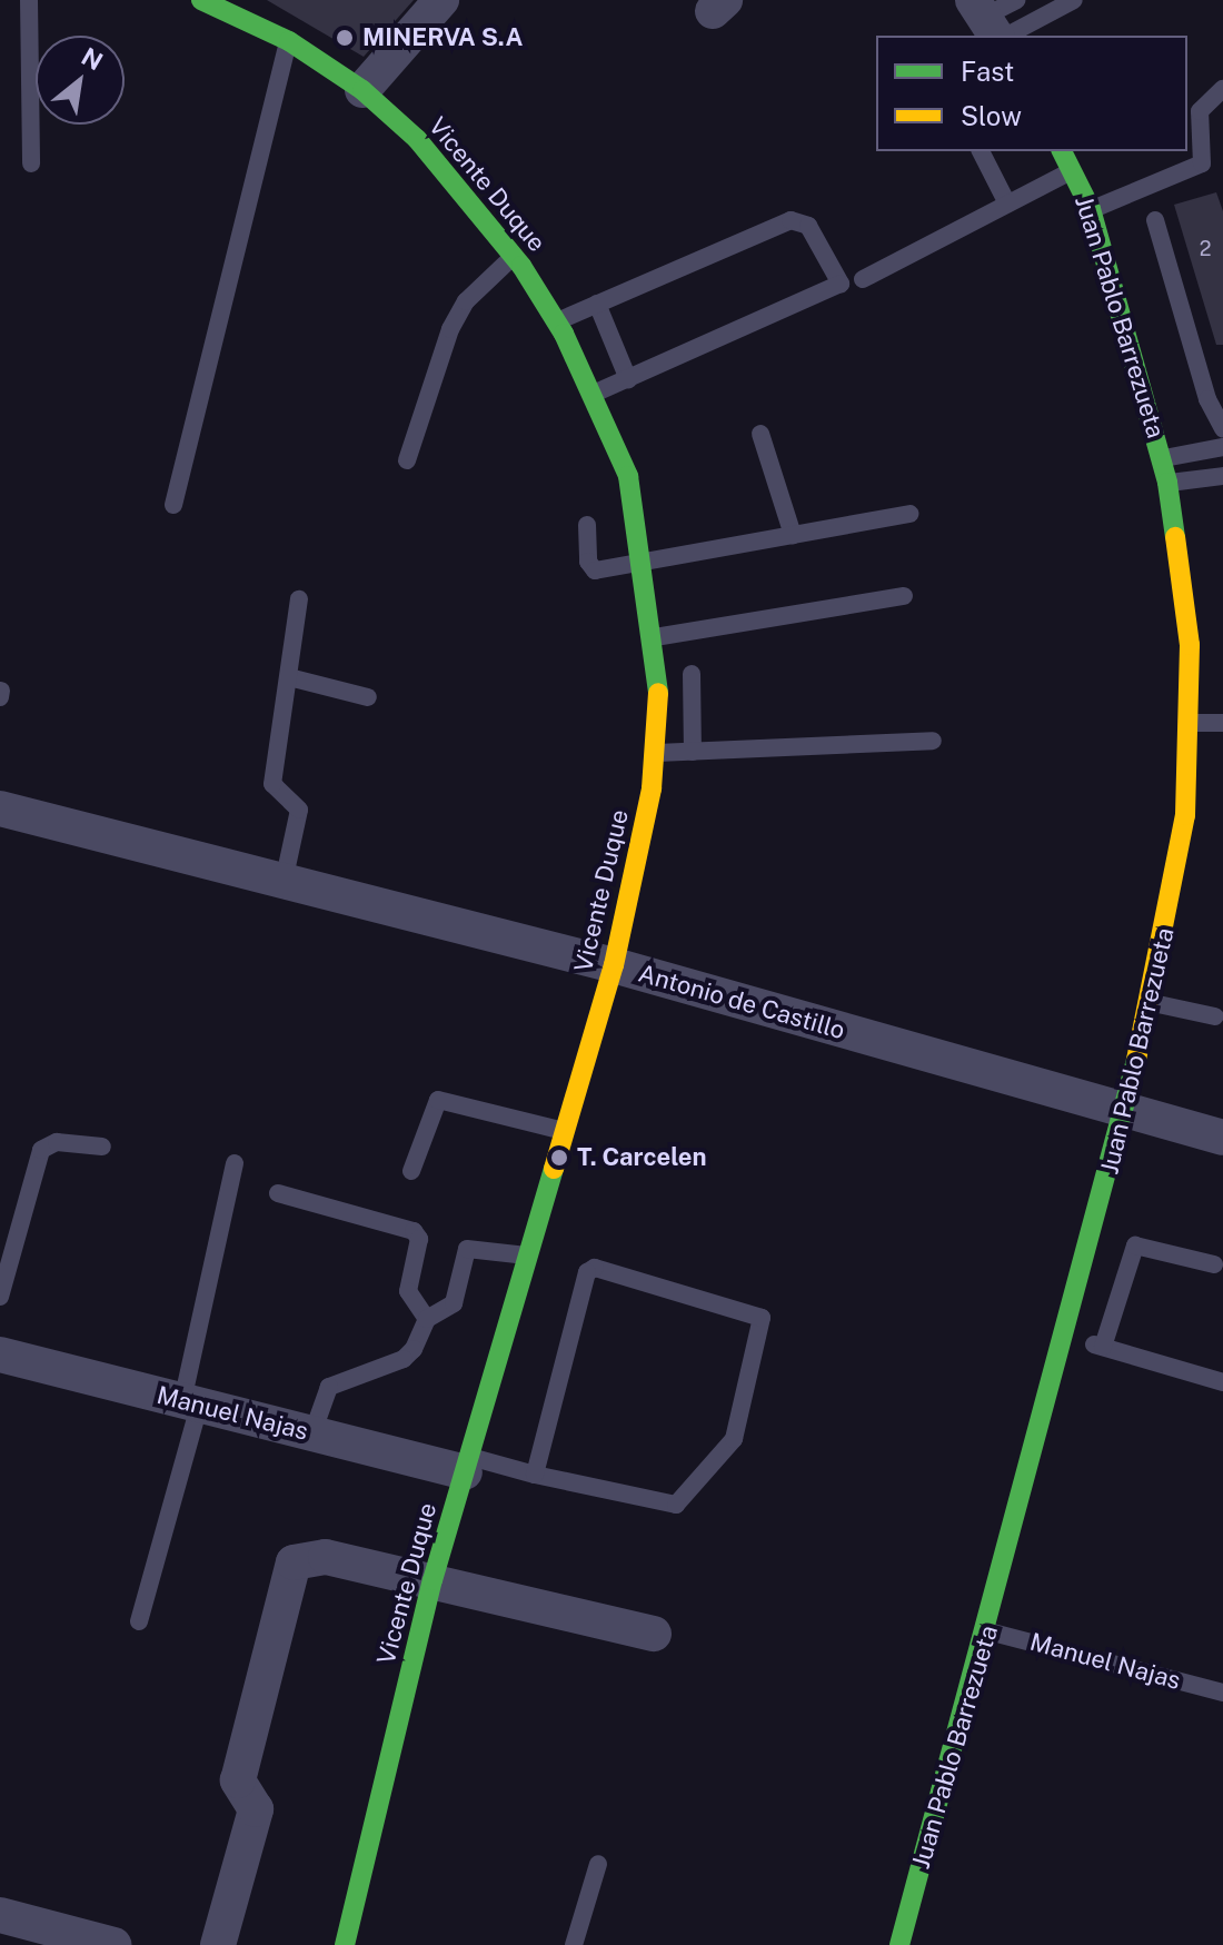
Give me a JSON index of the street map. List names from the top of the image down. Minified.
{"streets":{"street":["Vicente Duque","Juan Pablo Barrezueta","Antonio de Castillo","Manuel Najas"]},"crossings":[["Vicente Duque","Antonio de Castillo"],["Vicente Duque","Manuel Najas"],["Juan Pablo Barrezueta","Antonio de Castillo"],["Juan Pablo Barrezueta","Manuel Najas"]],"places":["MINERVA S.A","T. Carcelen"],"house_numbers":["2"],"legend":["Fast","Slow"],"north":"top right"}
